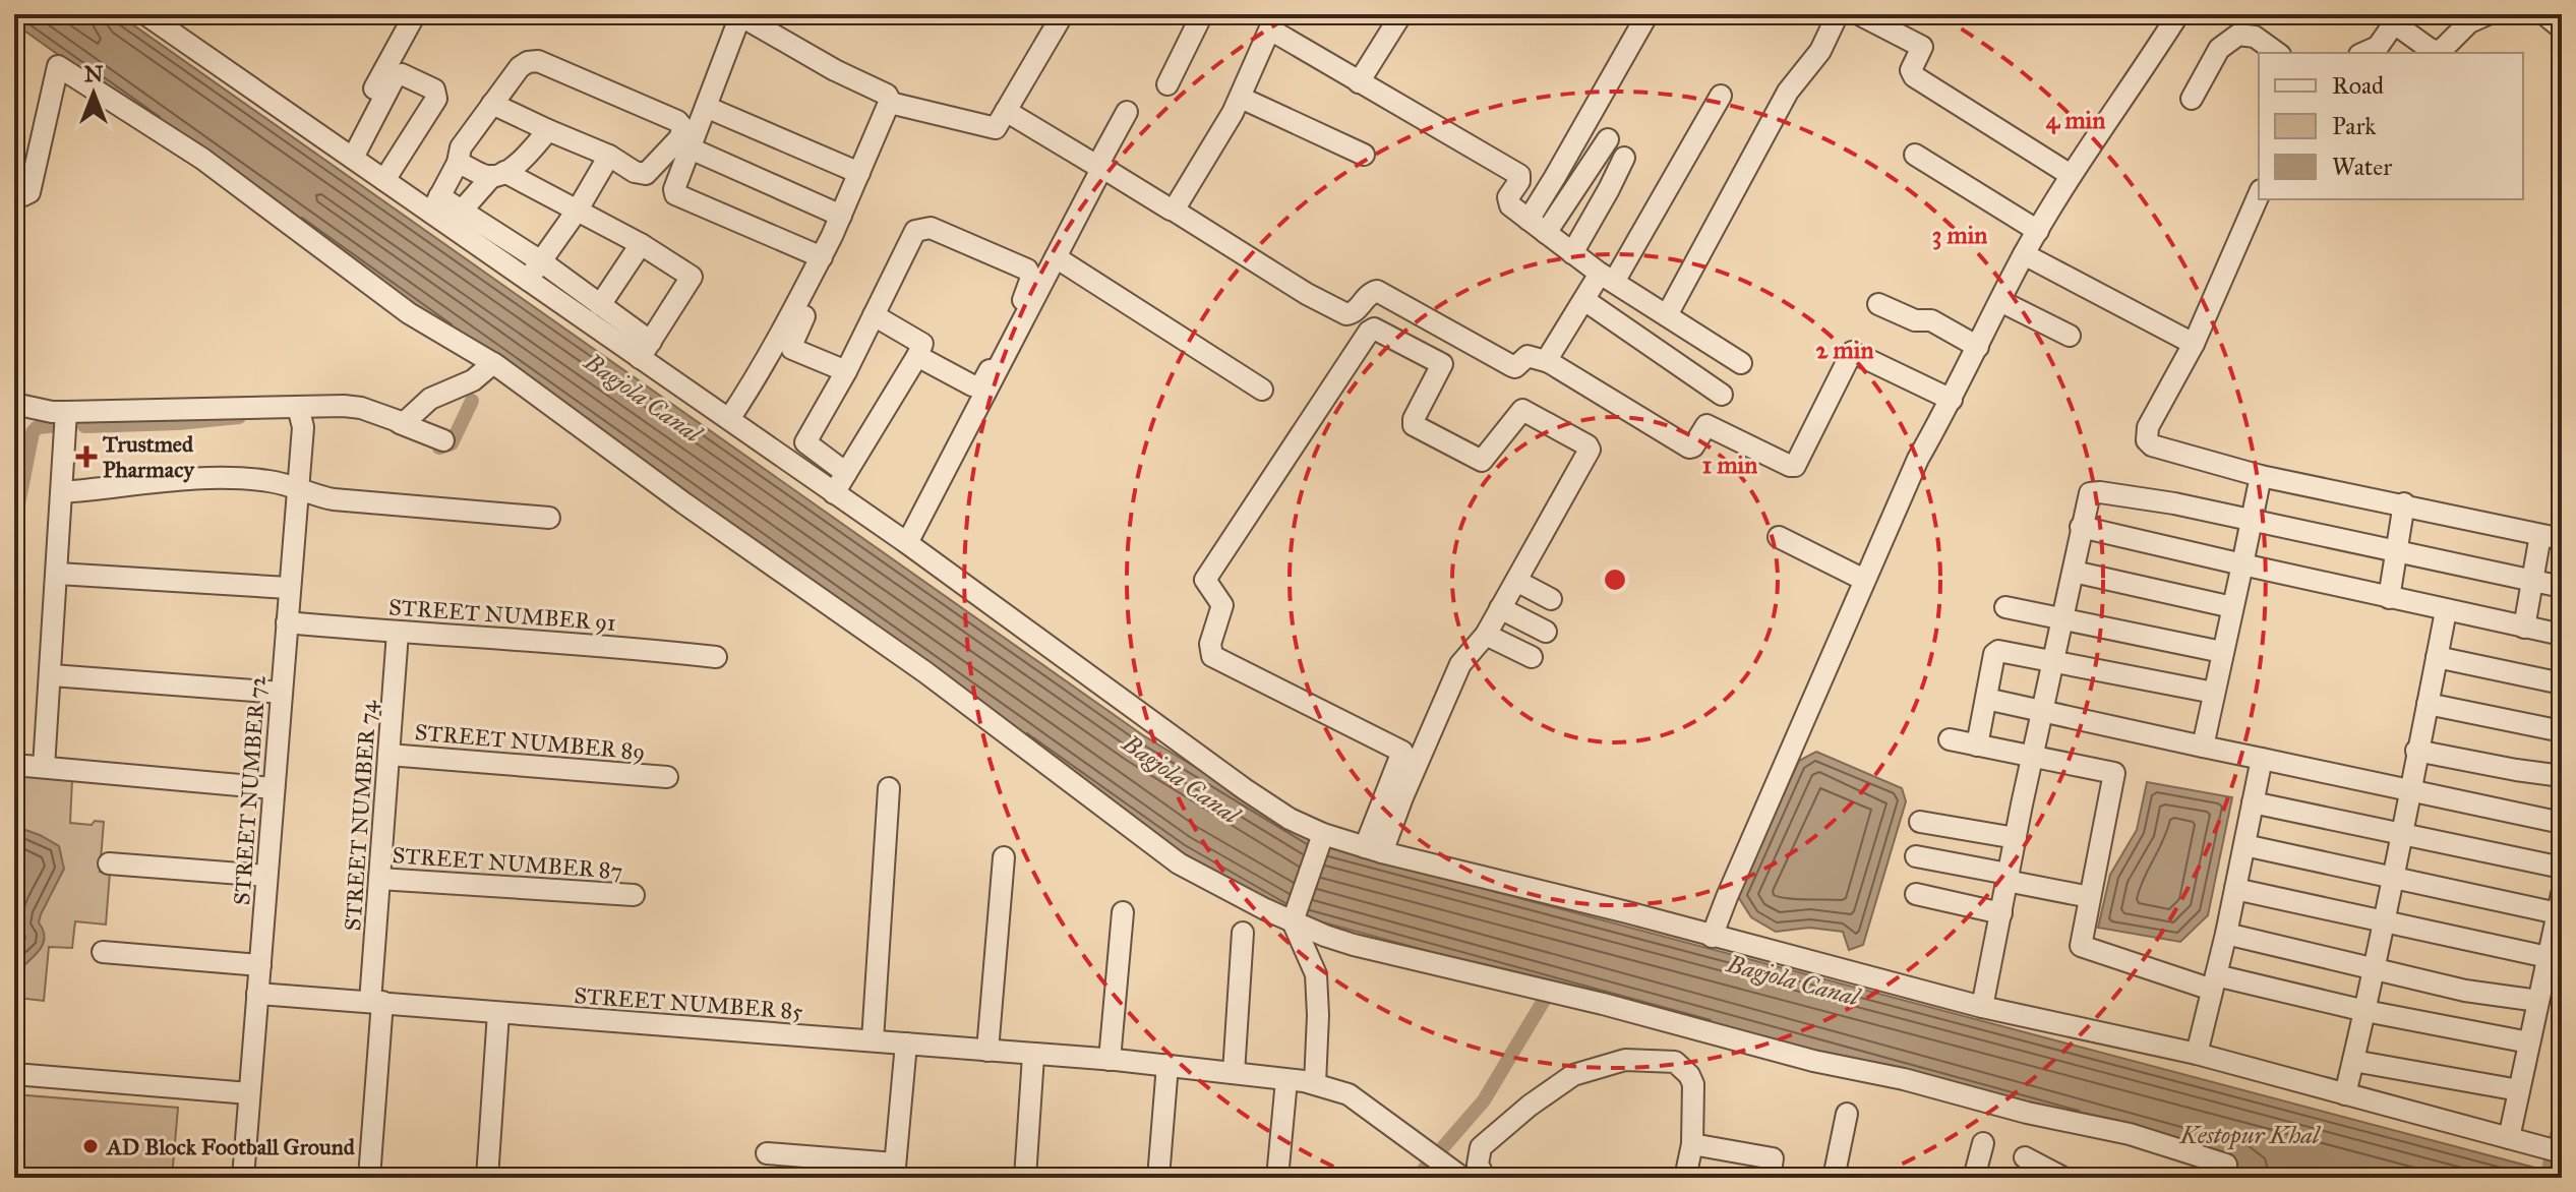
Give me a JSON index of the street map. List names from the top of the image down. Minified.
{"streets":{"street":["STREET NUMBER 91","STREET NUMBER 89","STREET NUMBER 72","STREET NUMBER 74","STREET NUMBER 87","STREET NUMBER 85"]},"crossings":[["STREET NUMBER 91","STREET NUMBER 72"],["STREET NUMBER 91","STREET NUMBER 74"],["STREET NUMBER 89","STREET NUMBER 74"],["STREET NUMBER 72","STREET NUMBER 85"],["STREET NUMBER 74","STREET NUMBER 87"],["STREET NUMBER 74","STREET NUMBER 85"]],"water":["Bagjola Canal","Kestopur Khal"],"places":{"health":["Trustmed Pharmacy"],"other":["AD Block Football Ground"]},"legend":["Road","Park","Water"],"north":"top","rings":["4 min","3 min","2 min","1 min"]}
